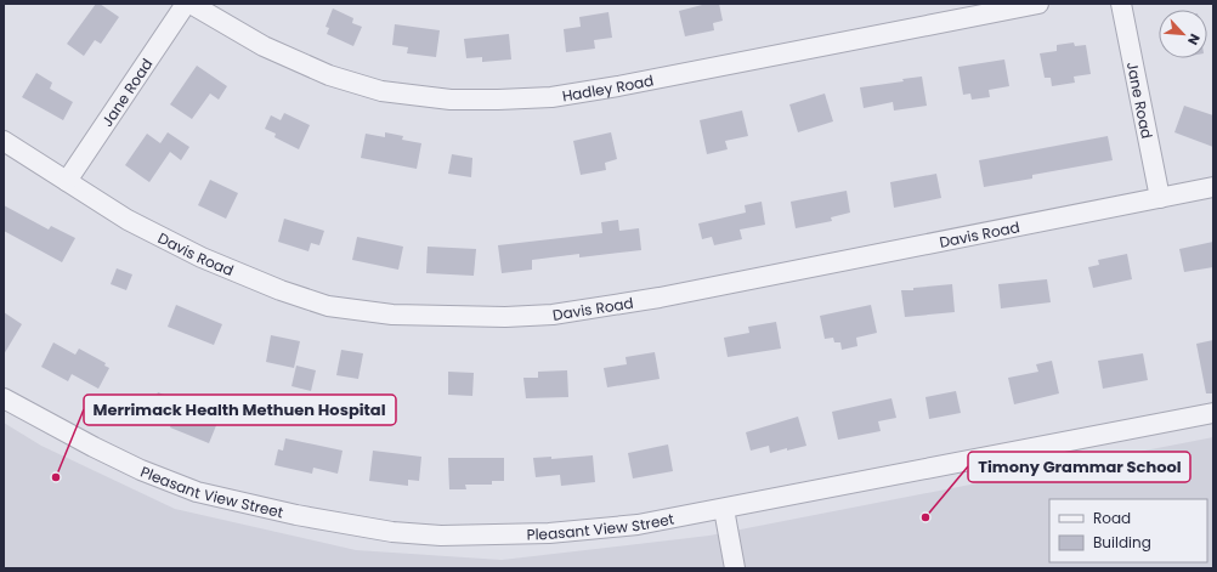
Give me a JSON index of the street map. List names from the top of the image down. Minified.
{"streets":{"street":["Hadley Road","Jane Road","Davis Road","Pleasant View Street"]},"crossings":[["Jane Road","Davis Road"]],"places":["Merrimack Health Methuen Hospital","Timony Grammar School"],"legend":["Road","Building"],"north":"bottom right"}
